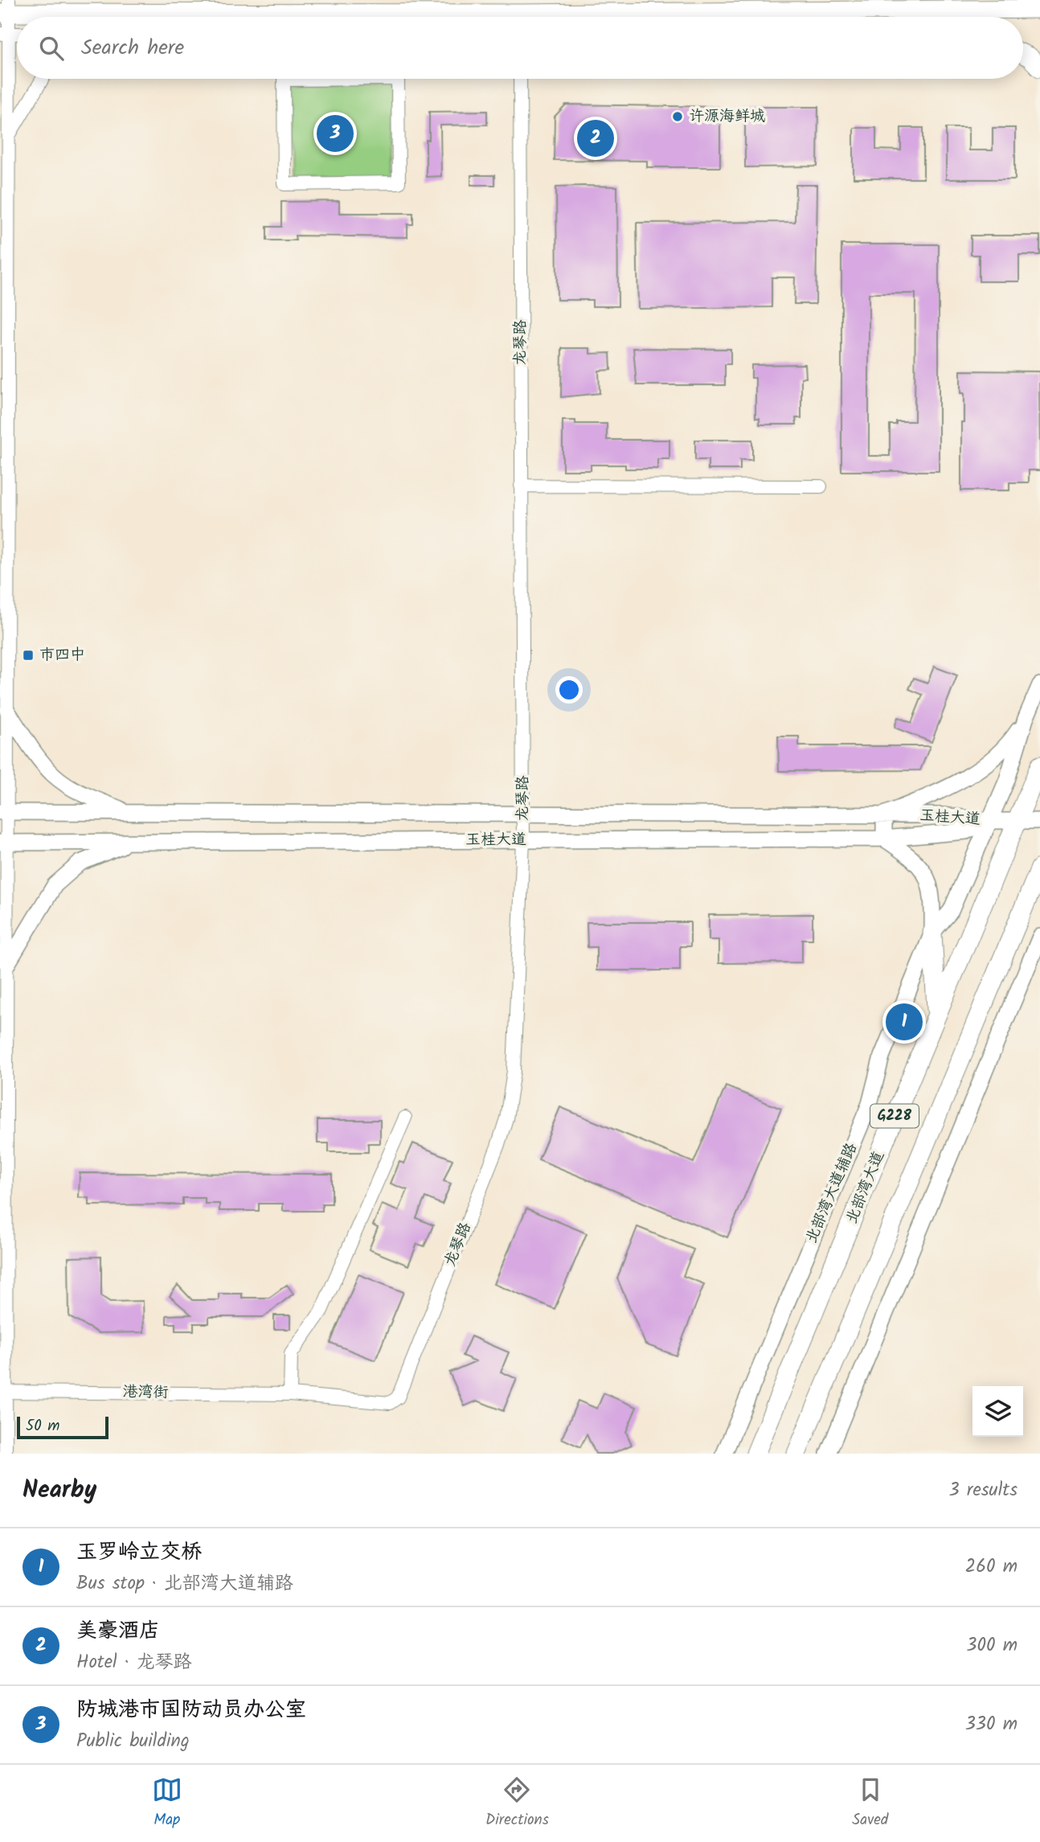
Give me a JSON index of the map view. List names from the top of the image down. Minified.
{"streets":{"highway":["G228","北部湾大道"],"main road":["玉桂大道","北部湾大道辅路"],"street":["龙琴路","港湾街"]},"crossings":[["龙琴路","玉桂大道"],["龙琴路","港湾街"],["玉桂大道","北部湾大道"],["玉桂大道","北部湾大道辅路"]],"places":{"other":["许源海鲜城"],"transit":["市四中"]},"scale_bar":"50 m","page":{"search":"Search here","pins":["3","2","1"],"scale":"50 m","heading":["Nearby","3 results"],"list":[{"mark":"1","name":"玉罗岭立交桥","note":"Bus stop · 北部湾大道辅路","value":"260 m"},{"mark":"2","name":"美豪酒店","note":"Hotel · 龙琴路","value":"300 m"},{"mark":"3","name":"防城港市国防动员办公室","note":"Public building","value":"330 m"}],"nav":["Map","Directions","Saved"]}}
